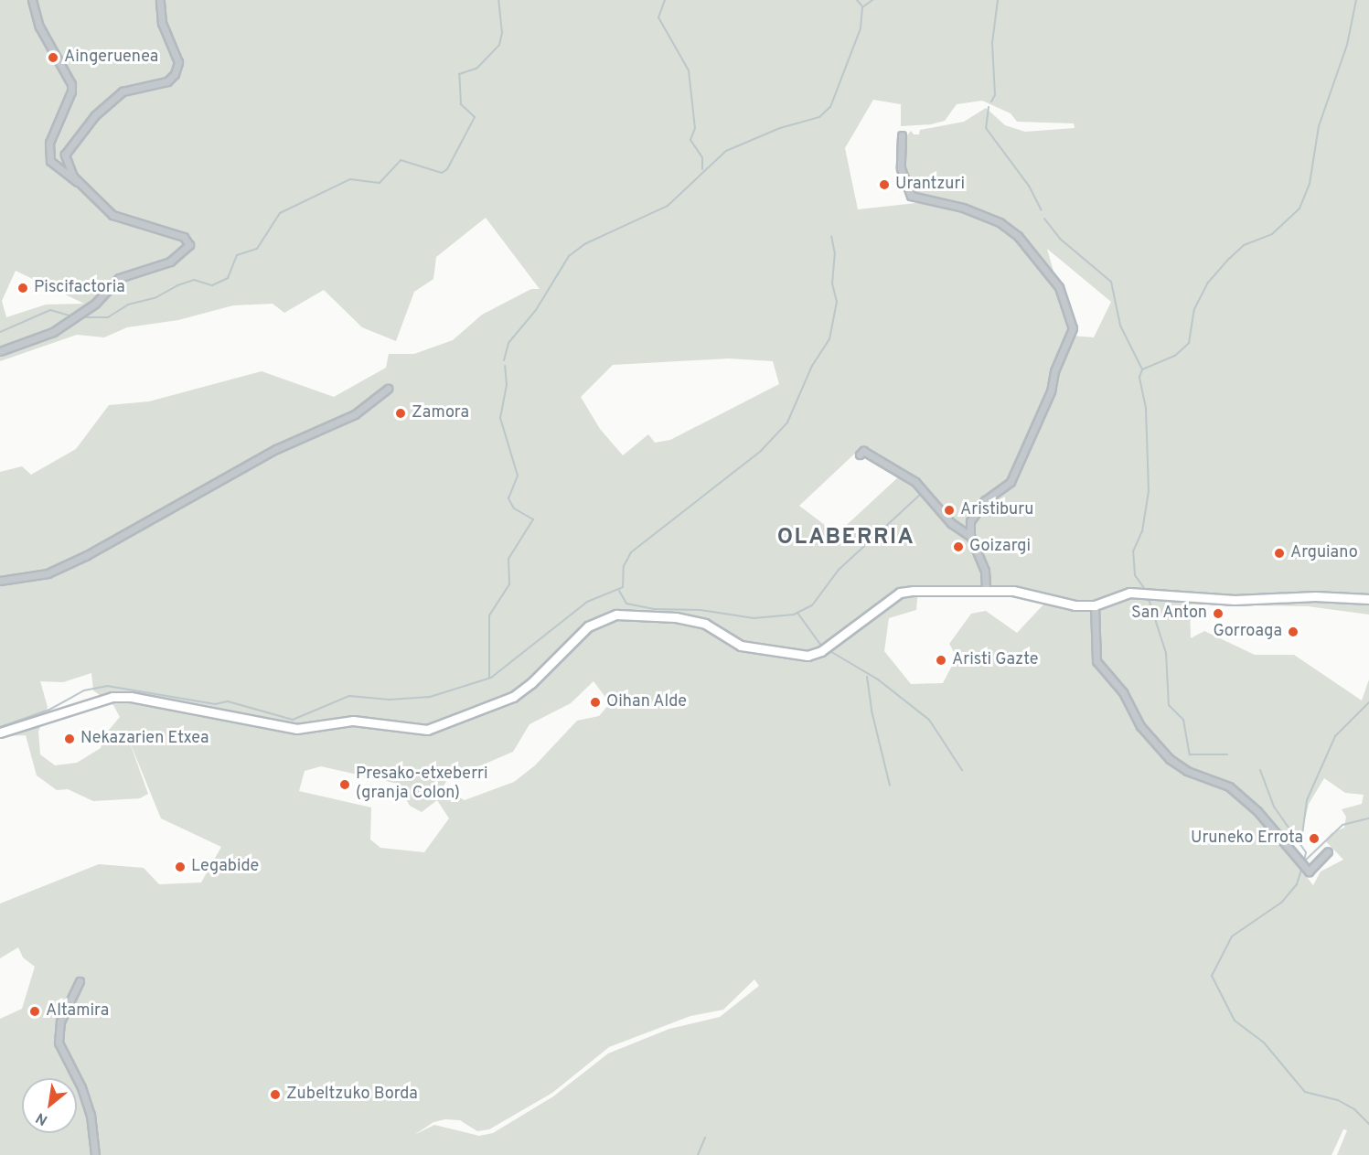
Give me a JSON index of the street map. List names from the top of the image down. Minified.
{"districts":["OLABERRIA"],"places":["Aingeruenea","Urantzuri","Piscifactoria","Zamora","Aristiburu","Goizargi","Arguiano","San Anton","Gorroaga","Aristi Gazte","Oihan Alde","Nekazarien Etxea","Presako-etxeberri (granja Colon)","Uruneko Errota","Legabide","Altamira","Zubeltzuko Borda"],"north":"bottom left"}
